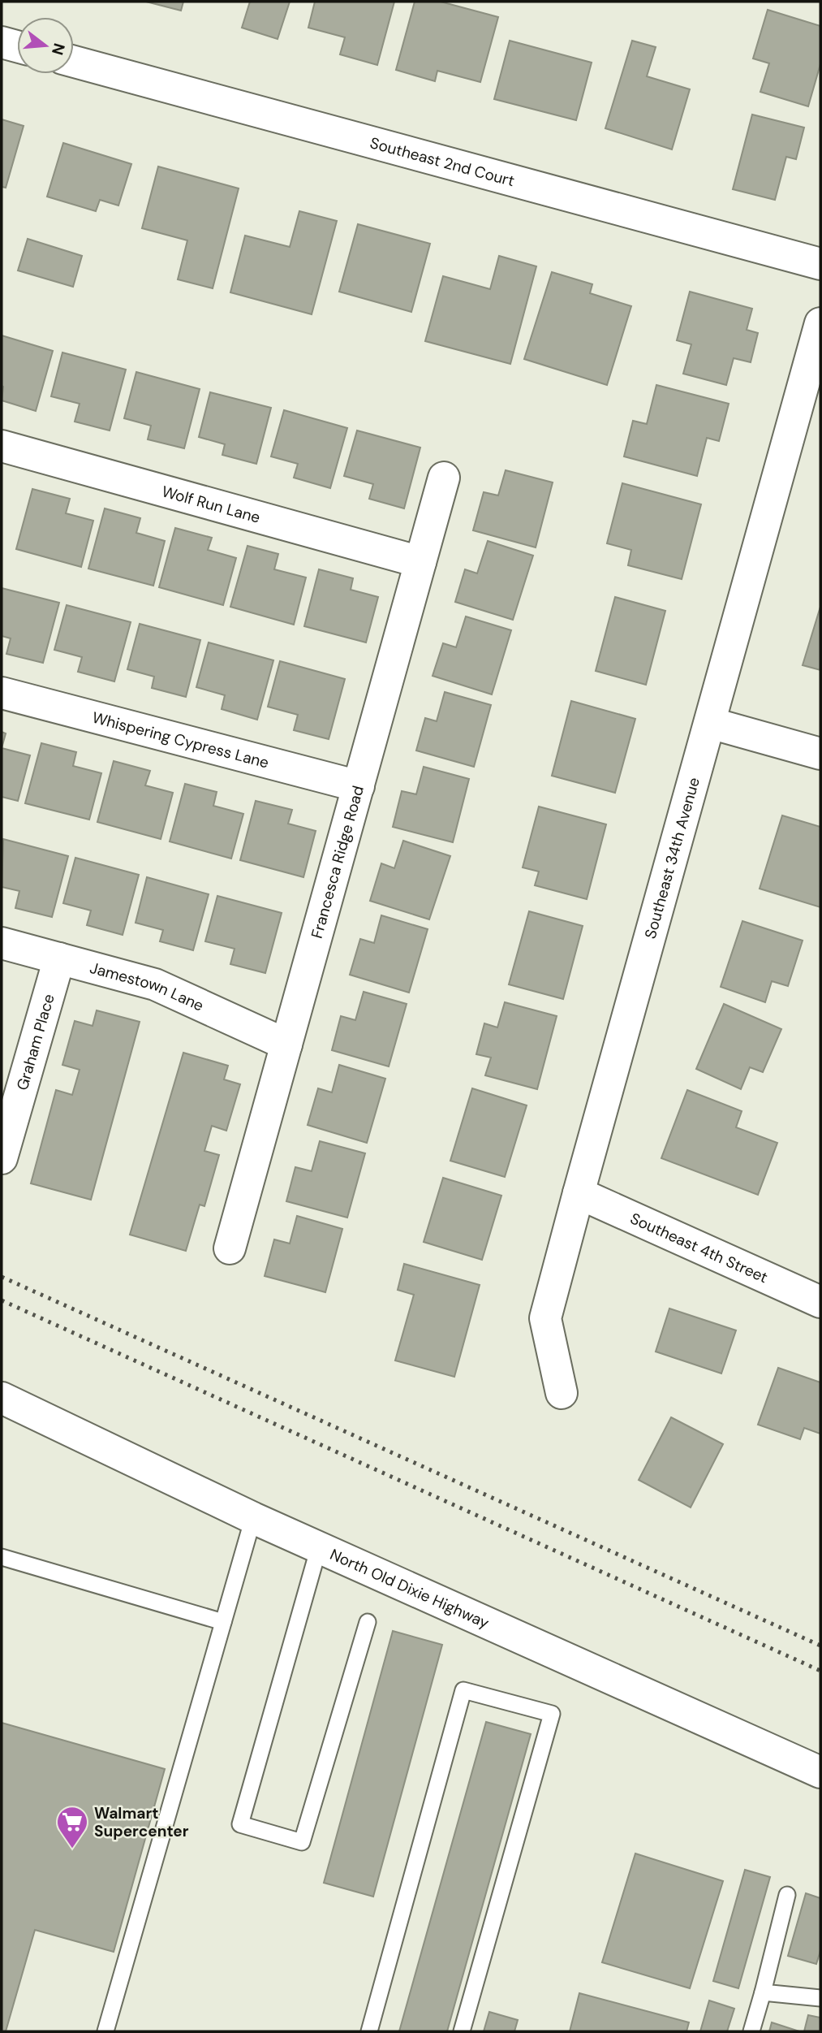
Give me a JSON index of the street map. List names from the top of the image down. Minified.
{"streets":{"street":["Southeast 2nd Court","Wolf Run Lane","Whispering Cypress Lane","Southeast 34th Avenue","Francesca Ridge Road","Jamestown Lane","Graham Place","Southeast 4th Street","North Old Dixie Highway"]},"crossings":[["Wolf Run Lane","Francesca Ridge Road"],["Whispering Cypress Lane","Francesca Ridge Road"],["Southeast 34th Avenue","Southeast 4th Street"],["Francesca Ridge Road","Jamestown Lane"],["Jamestown Lane","Graham Place"]],"places":{"supermarket":["Walmart Supercenter"]},"north":"right"}
